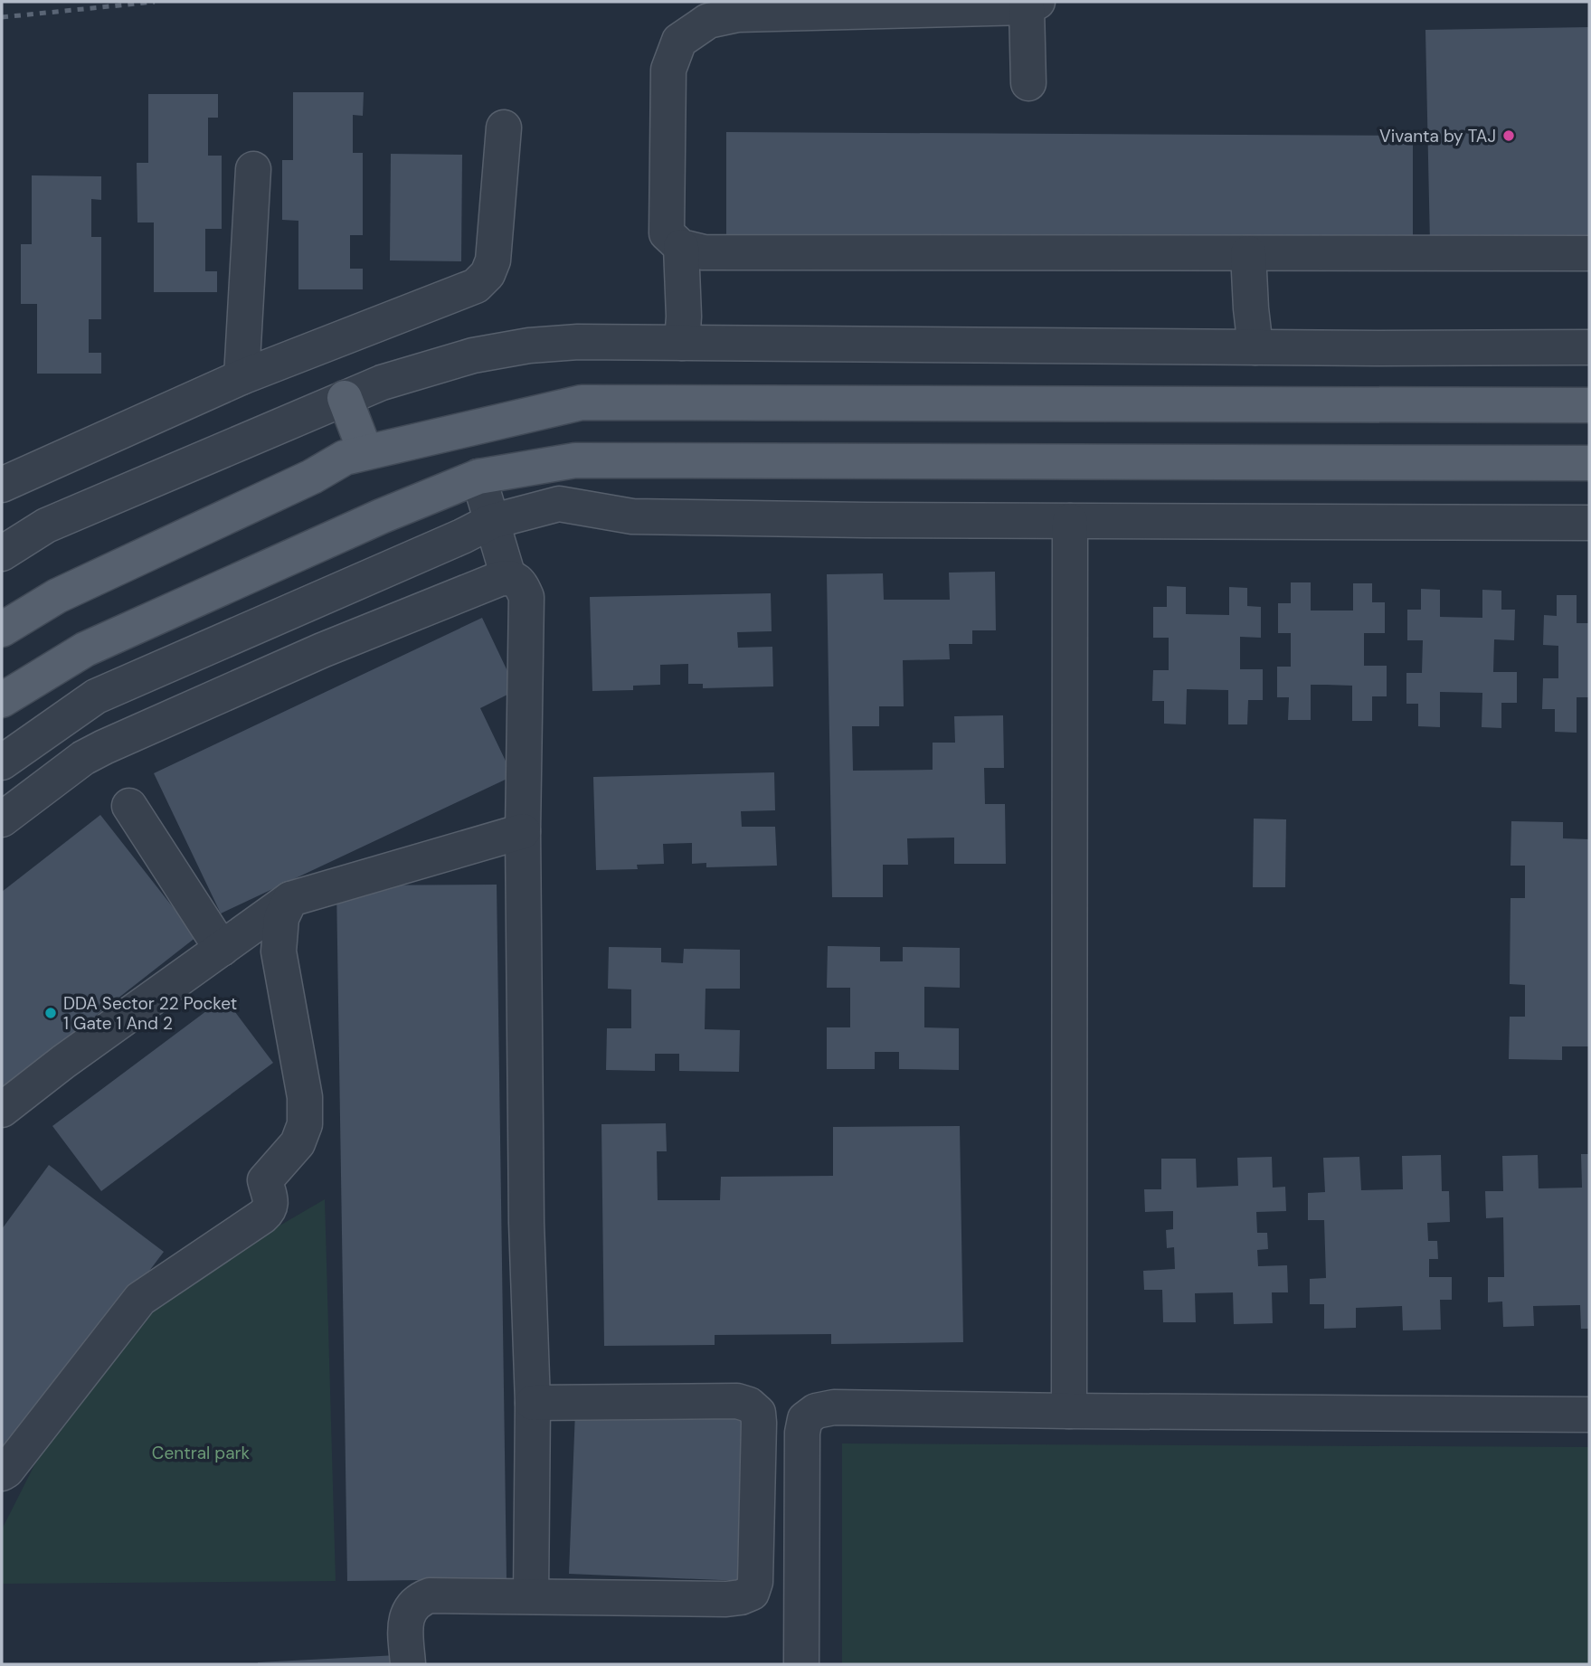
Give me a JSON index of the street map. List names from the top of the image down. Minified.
{"parks":["Central park"],"places":["Vivanta by TAJ","DDA Sector 22 Pocket 1 Gate 1 And 2"]}
